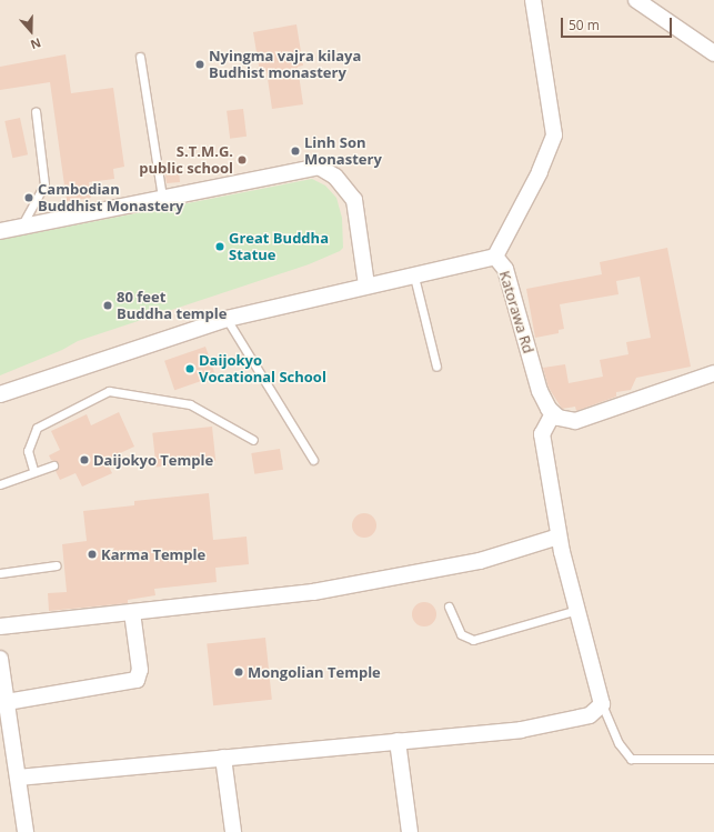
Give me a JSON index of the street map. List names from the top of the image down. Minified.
{"streets":{"street":["Katorawa Rd"]},"places":["Nyingma vajra kilaya Budhist monastery","Linh Son Monastery","S.T.M.G. public school","Cambodian Buddhist Monastery","Great Buddha Statue","80 feet Buddha temple","Daijokyo Vocational School","Daijokyo Temple","Karma Temple","Mongolian Temple"],"scale_bar":"50 m","north":"bottom"}
